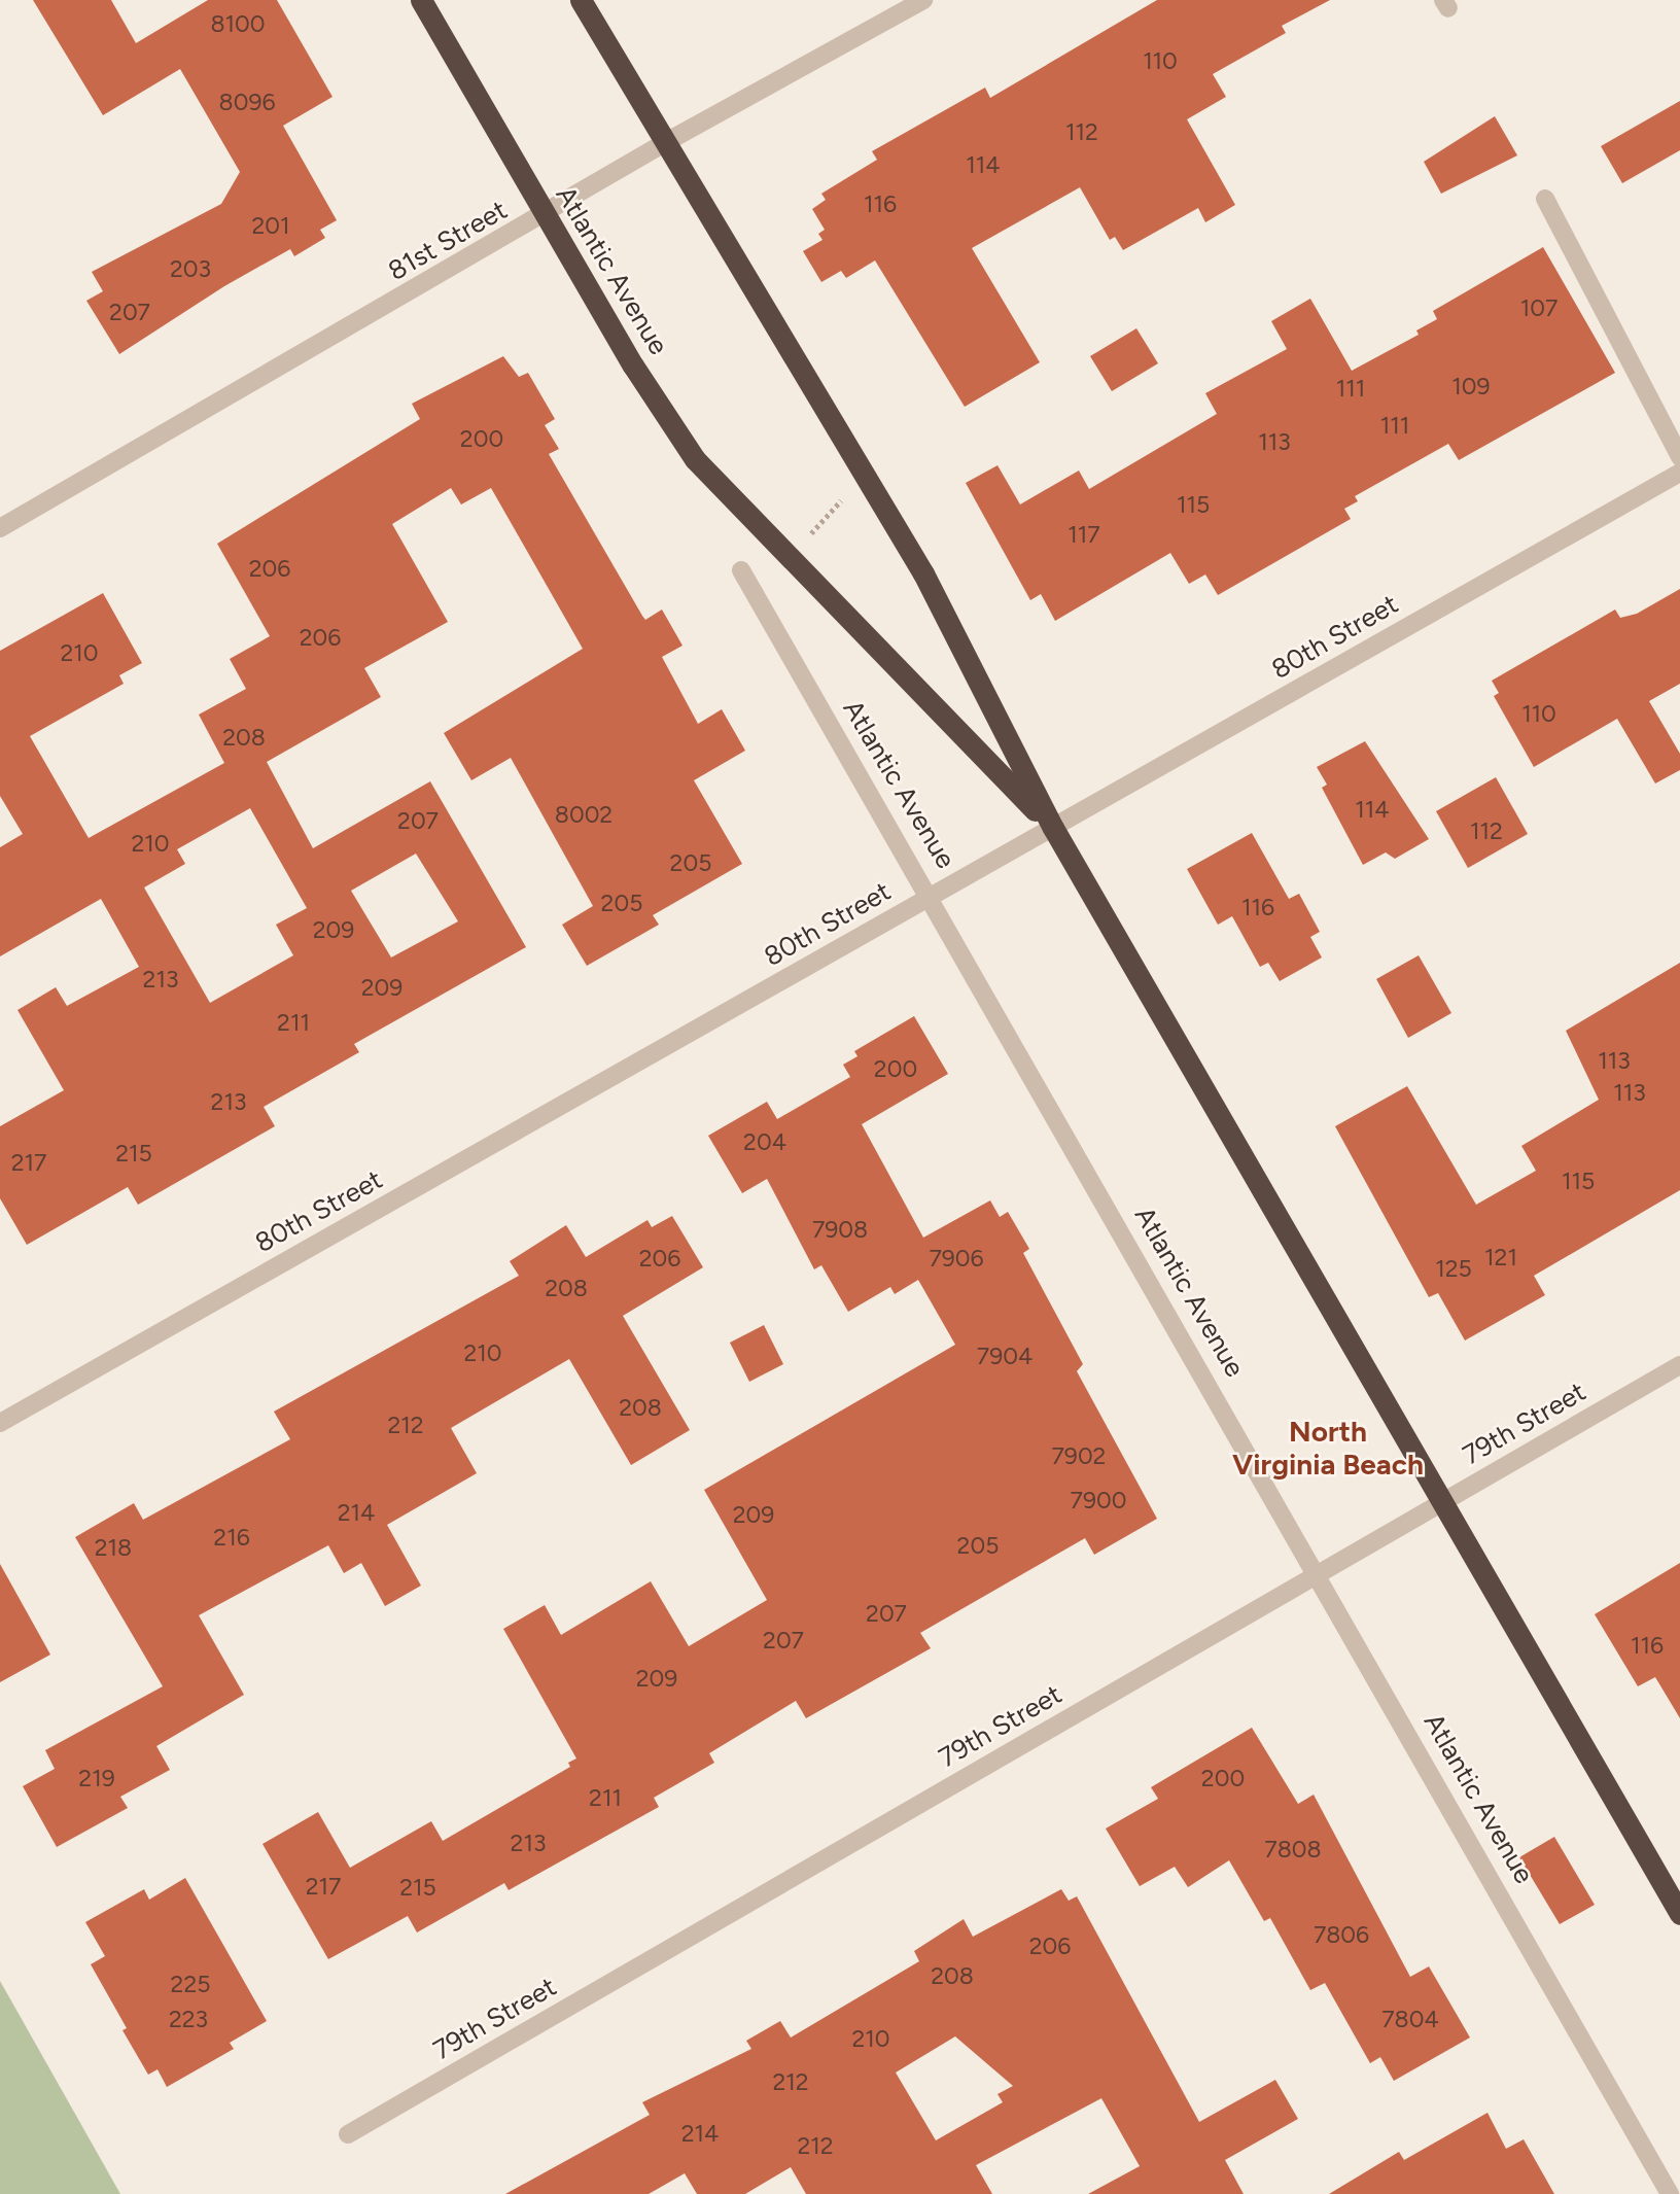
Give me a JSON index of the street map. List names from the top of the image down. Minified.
{"streets":{"highway":["Atlantic Avenue"],"street":["81st Street","80th Street","79th Street"]},"crossings":[["81st Street","Atlantic Avenue"],["Atlantic Avenue","80th Street"],["Atlantic Avenue","79th Street"]],"districts":["North Virginia Beach"],"house_numbers":["8100","110","8096","112","114","116","201","203","107","207","109","111","111","200","113","115","117","206","206","210","110","208","114","8002","207","112","210","205","205","116","209","213","209","211","113","200","113","213","204","215","217","115","7908","121","206","7906","125","208","210","7904","208","212","7902","7900","214","209","216","205","218","207","207","116","209","219","200","211","213","7808","217","215","7806","206","208","225","223","7804","210","212","214","212"]}
